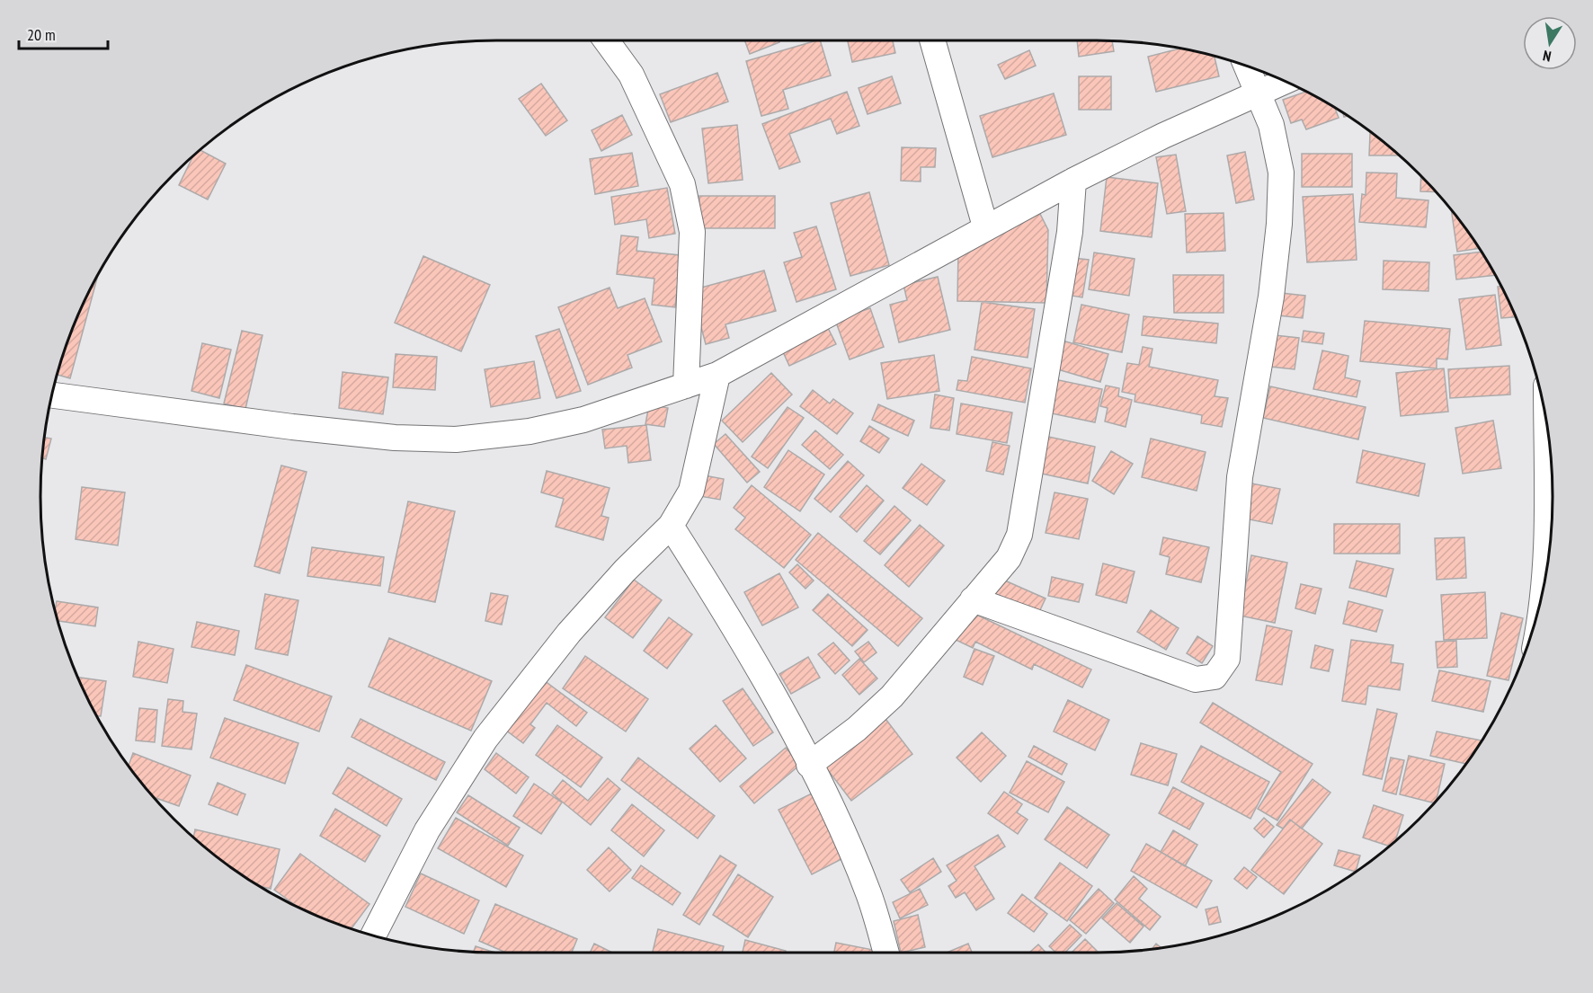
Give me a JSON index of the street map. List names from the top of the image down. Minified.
{"scale_bar":"20 m","north":"bottom"}
